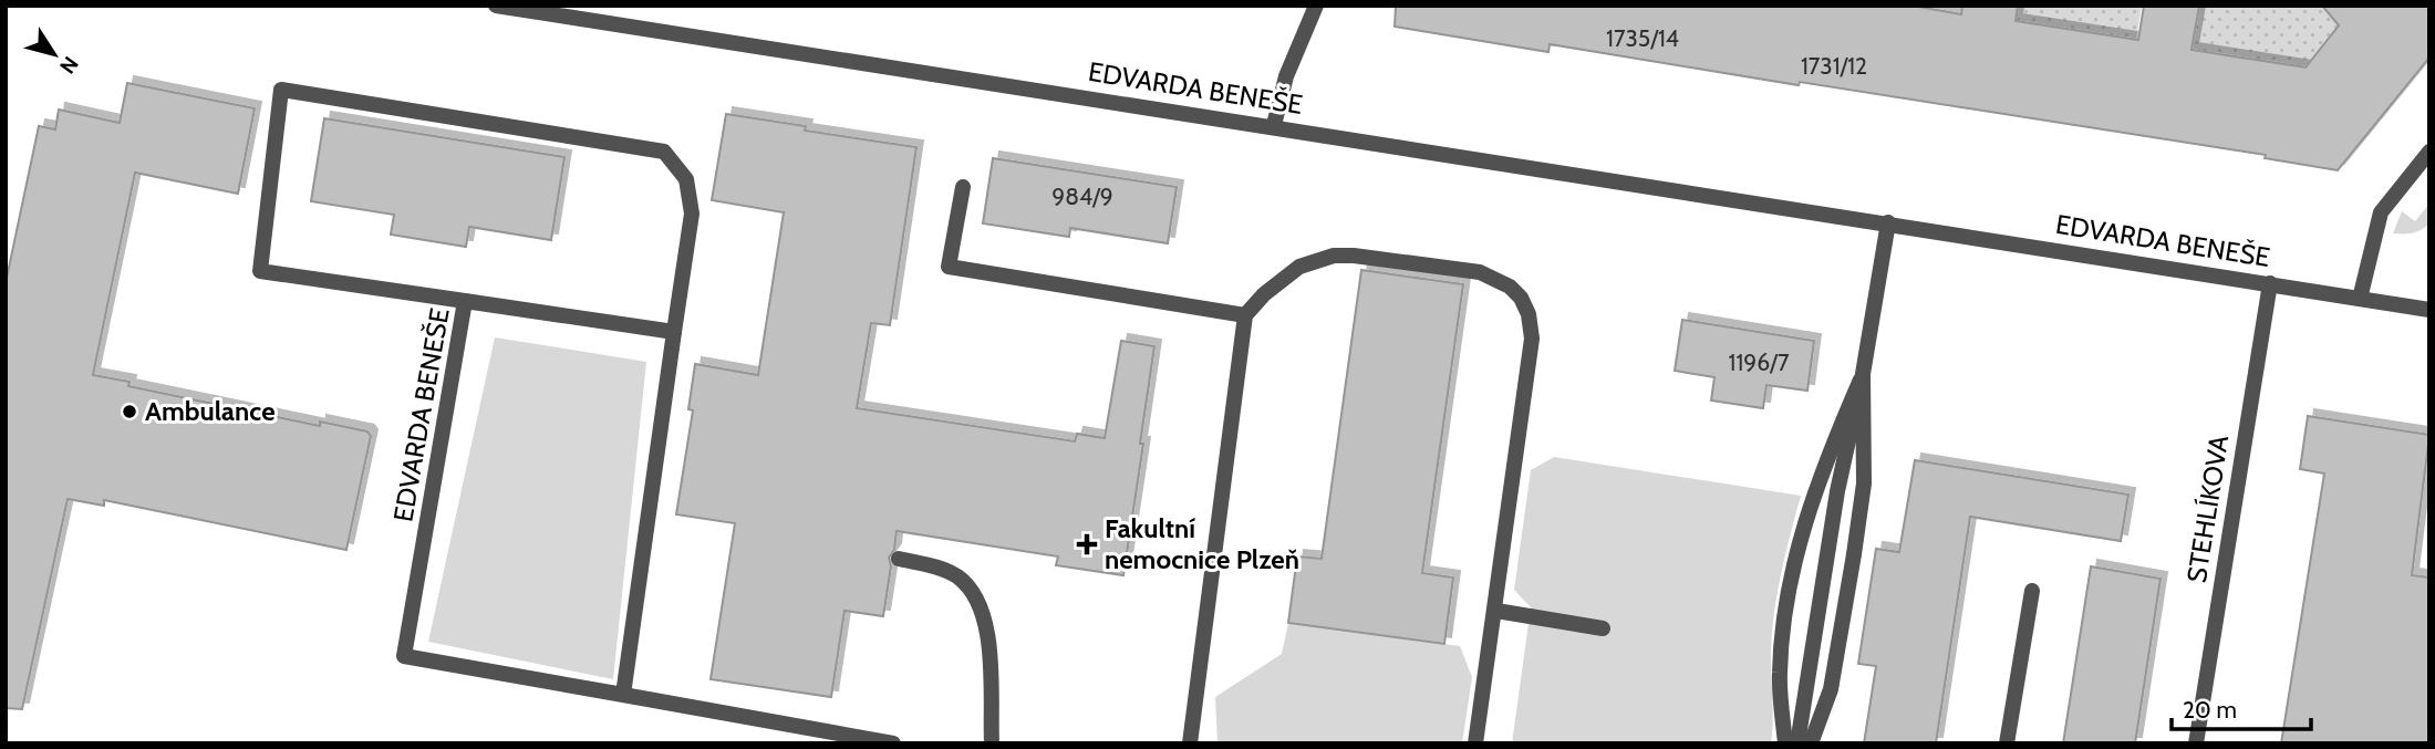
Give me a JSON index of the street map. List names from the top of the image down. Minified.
{"streets":{"street":["EDVARDA BENEŠE","STEHLÍKOVA"]},"crossings":[["EDVARDA BENEŠE","STEHLÍKOVA"]],"places":{"other":["Ambulance"],"health":["Fakultní nemocnice Plzeň"]},"house_numbers":["1735/14","1731/12","984/9","1196/7"],"scale_bar":"20 m","north":"bottom right"}
